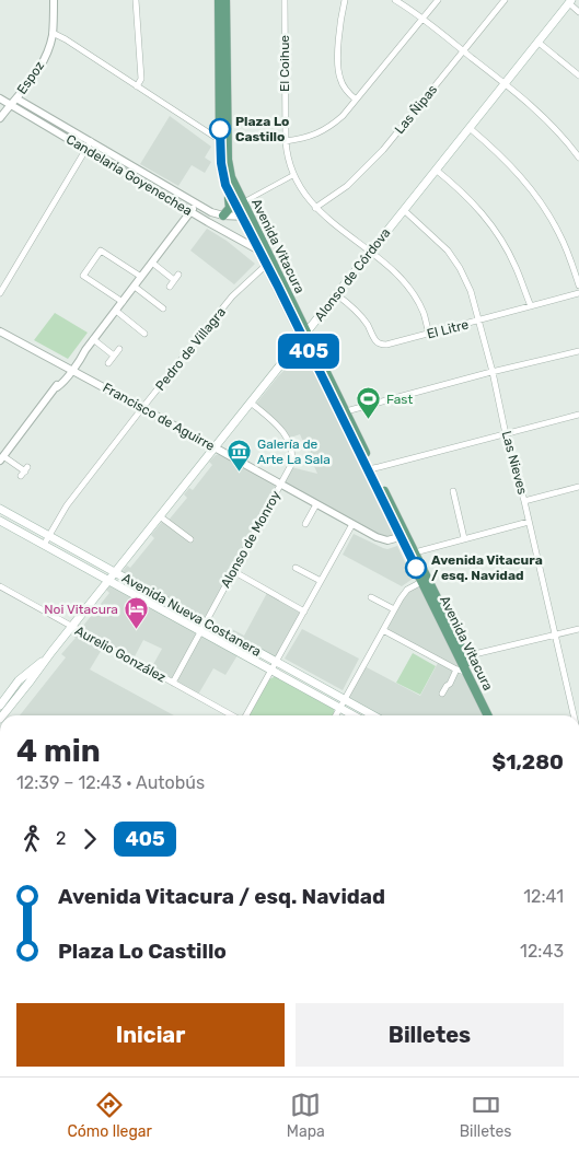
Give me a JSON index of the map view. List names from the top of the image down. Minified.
{"streets":{"main road":["Avenida Vitacura","Alonso de Córdova","Avenida Nueva Costanera"],"street":["El Coihue","Espoz","Las Ñipas","Candelaria Goyenechea","El Litre","Pedro de Villagra","Francisco de Aguirre","Las Nieves","Alonso de Monroy","Aurelio González"]},"crossings":[["El Coihue","Las Ñipas"],["El Coihue","Alonso de Córdova"],["El Coihue","El Litre"],["Espoz","Candelaria Goyenechea"],["Candelaria Goyenechea","Avenida Vitacura"],["Avenida Vitacura","Alonso de Córdova"],["Avenida Vitacura","Pedro de Villagra"],["Avenida Vitacura","Francisco de Aguirre"],["Alonso de Córdova","El Litre"],["Alonso de Córdova","Francisco de Aguirre"],["Alonso de Córdova","Las Nieves"],["Alonso de Córdova","Alonso de Monroy"],["Alonso de Córdova","Avenida Nueva Costanera"],["Alonso de Córdova","Aurelio González"],["El Litre","Las Nieves"],["Pedro de Villagra","Francisco de Aguirre"],["Pedro de Villagra","Avenida Nueva Costanera"],["Francisco de Aguirre","Alonso de Monroy"],["Alonso de Monroy","Avenida Nueva Costanera"],["Alonso de Monroy","Aurelio González"]],"places":{"other":["Plaza Lo Castillo","Avenida Vitacura / esq. Navidad"],"sports":["Fast"],"museum":["Galería de Arte La Sala"],"hotel":["Noi Vitacura"]},"lines":["bus line 405"],"page":{"on_map":"405","heading":["4 min","12:39 – 12:43 · Autobús","$1,280"],"legs":["2","405"],"list":[{"name":"Avenida Vitacura / esq. Navidad","value":"12:41"},{"name":"Plaza Lo Castillo","value":"12:43"}],"buttons":["Iniciar","Billetes"],"tabs":["Cómo llegar","Mapa","Billetes"]}}
